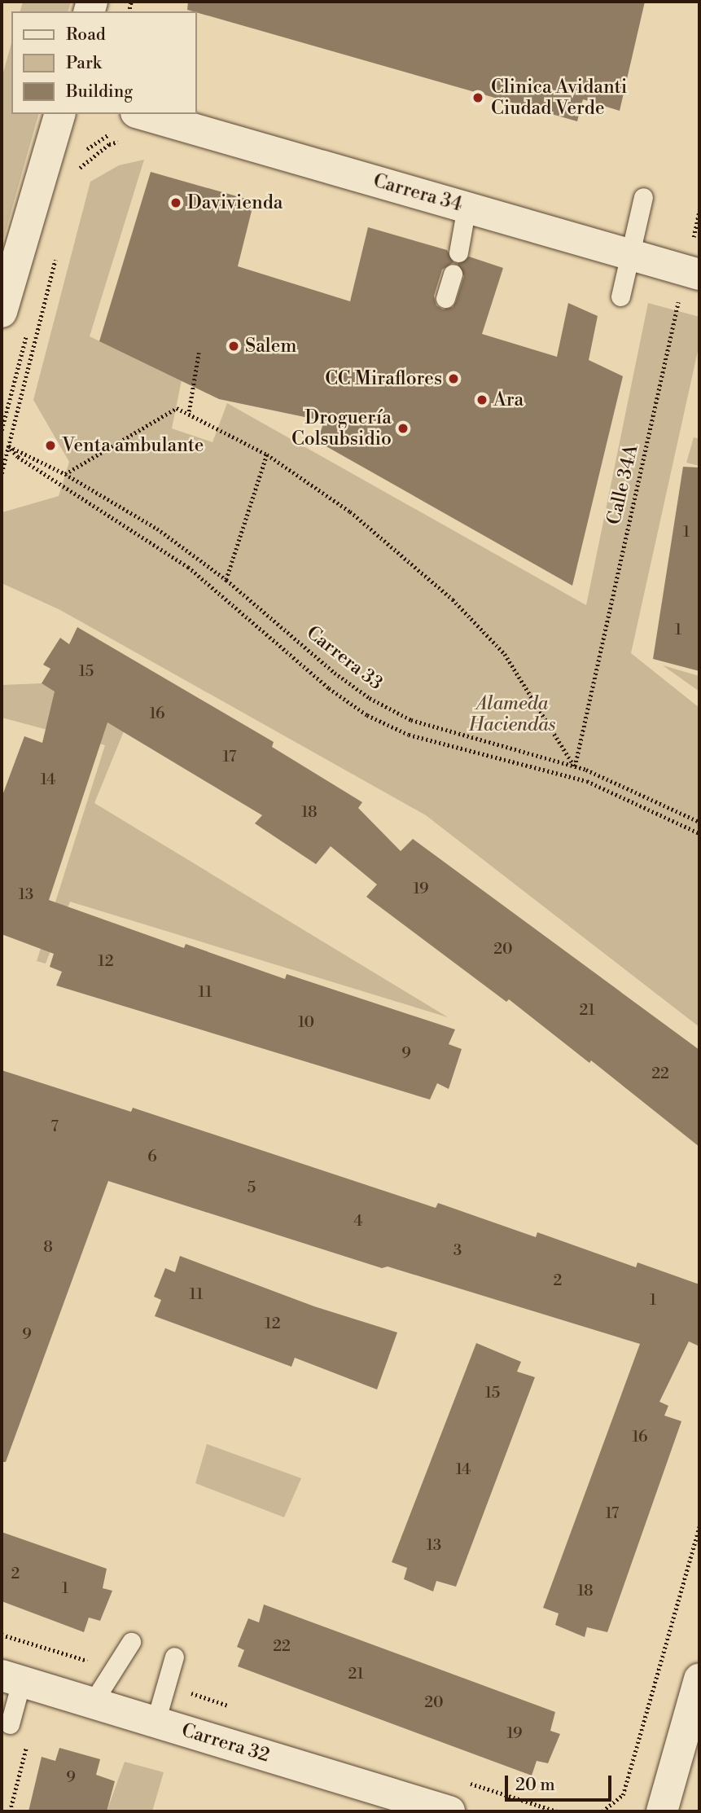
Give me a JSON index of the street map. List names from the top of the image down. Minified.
{"streets":{"street":["Carrera 34","Carrera 32"],"path":["Calle 34A","Carrera 33"]},"crossings":[["Carrera 34","Calle 34A"],["Calle 34A","Carrera 33"]],"parks":["Alameda Haciendas"],"places":["Clinica Avidanti Ciudad Verde","Davivienda","Salem","CC Miraflores","Ara","Droguería Colsubsidio","Venta ambulante"],"house_numbers":["1","1","15","16","17","14","18","19","13","20","12","11","21","10","9","22","7","6","5","4","8","3","2","11","1","12","9","15","16","14","17","13","2","1","18","22","21","20","19","9"],"legend":["Road","Park","Building"],"scale_bar":"20 m"}
